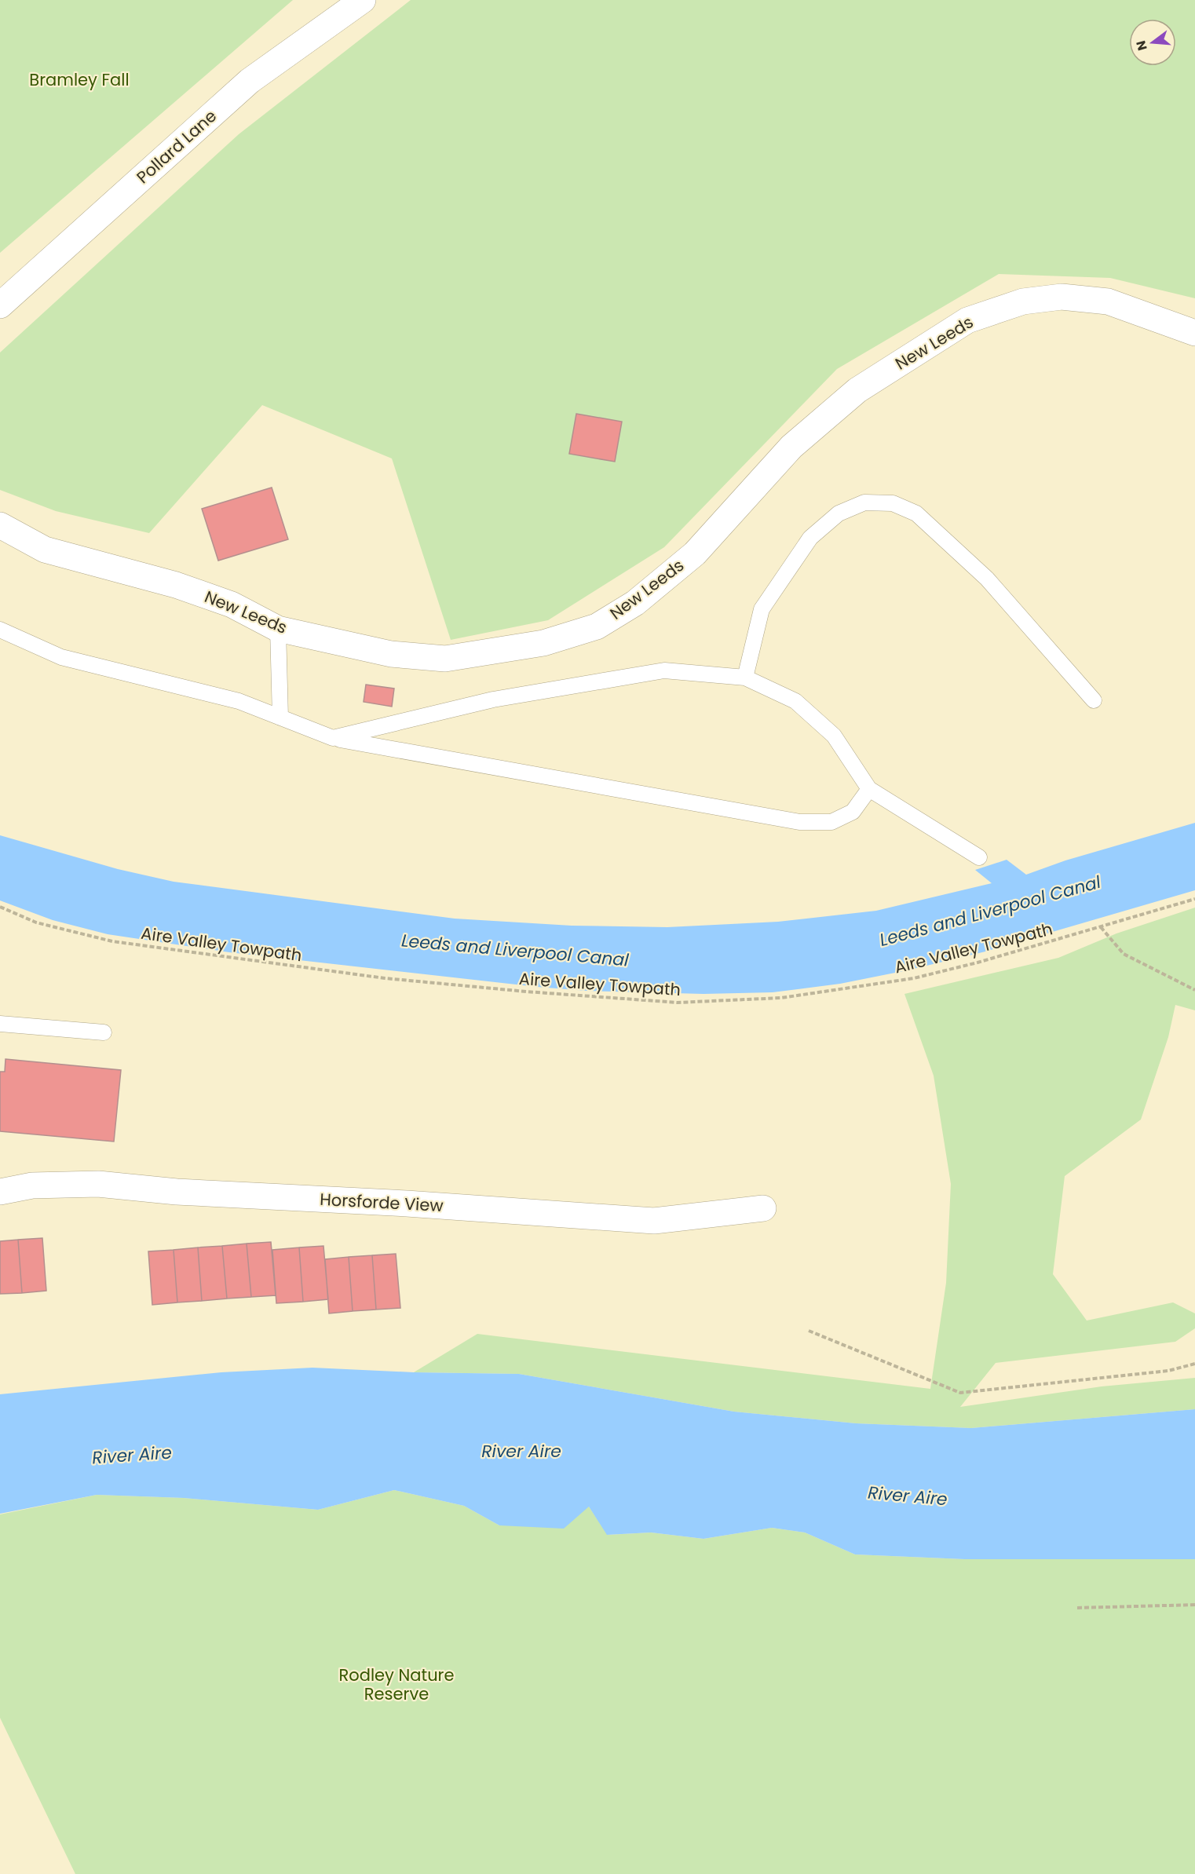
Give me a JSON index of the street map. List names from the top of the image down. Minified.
{"streets":{"street":["Pollard Lane","New Leeds","Horsforde View"],"path":["Aire Valley Towpath"]},"water":["Leeds and Liverpool Canal","River Aire"],"parks":["Bramley Fall","Rodley Nature Reserve"],"north":"left"}
